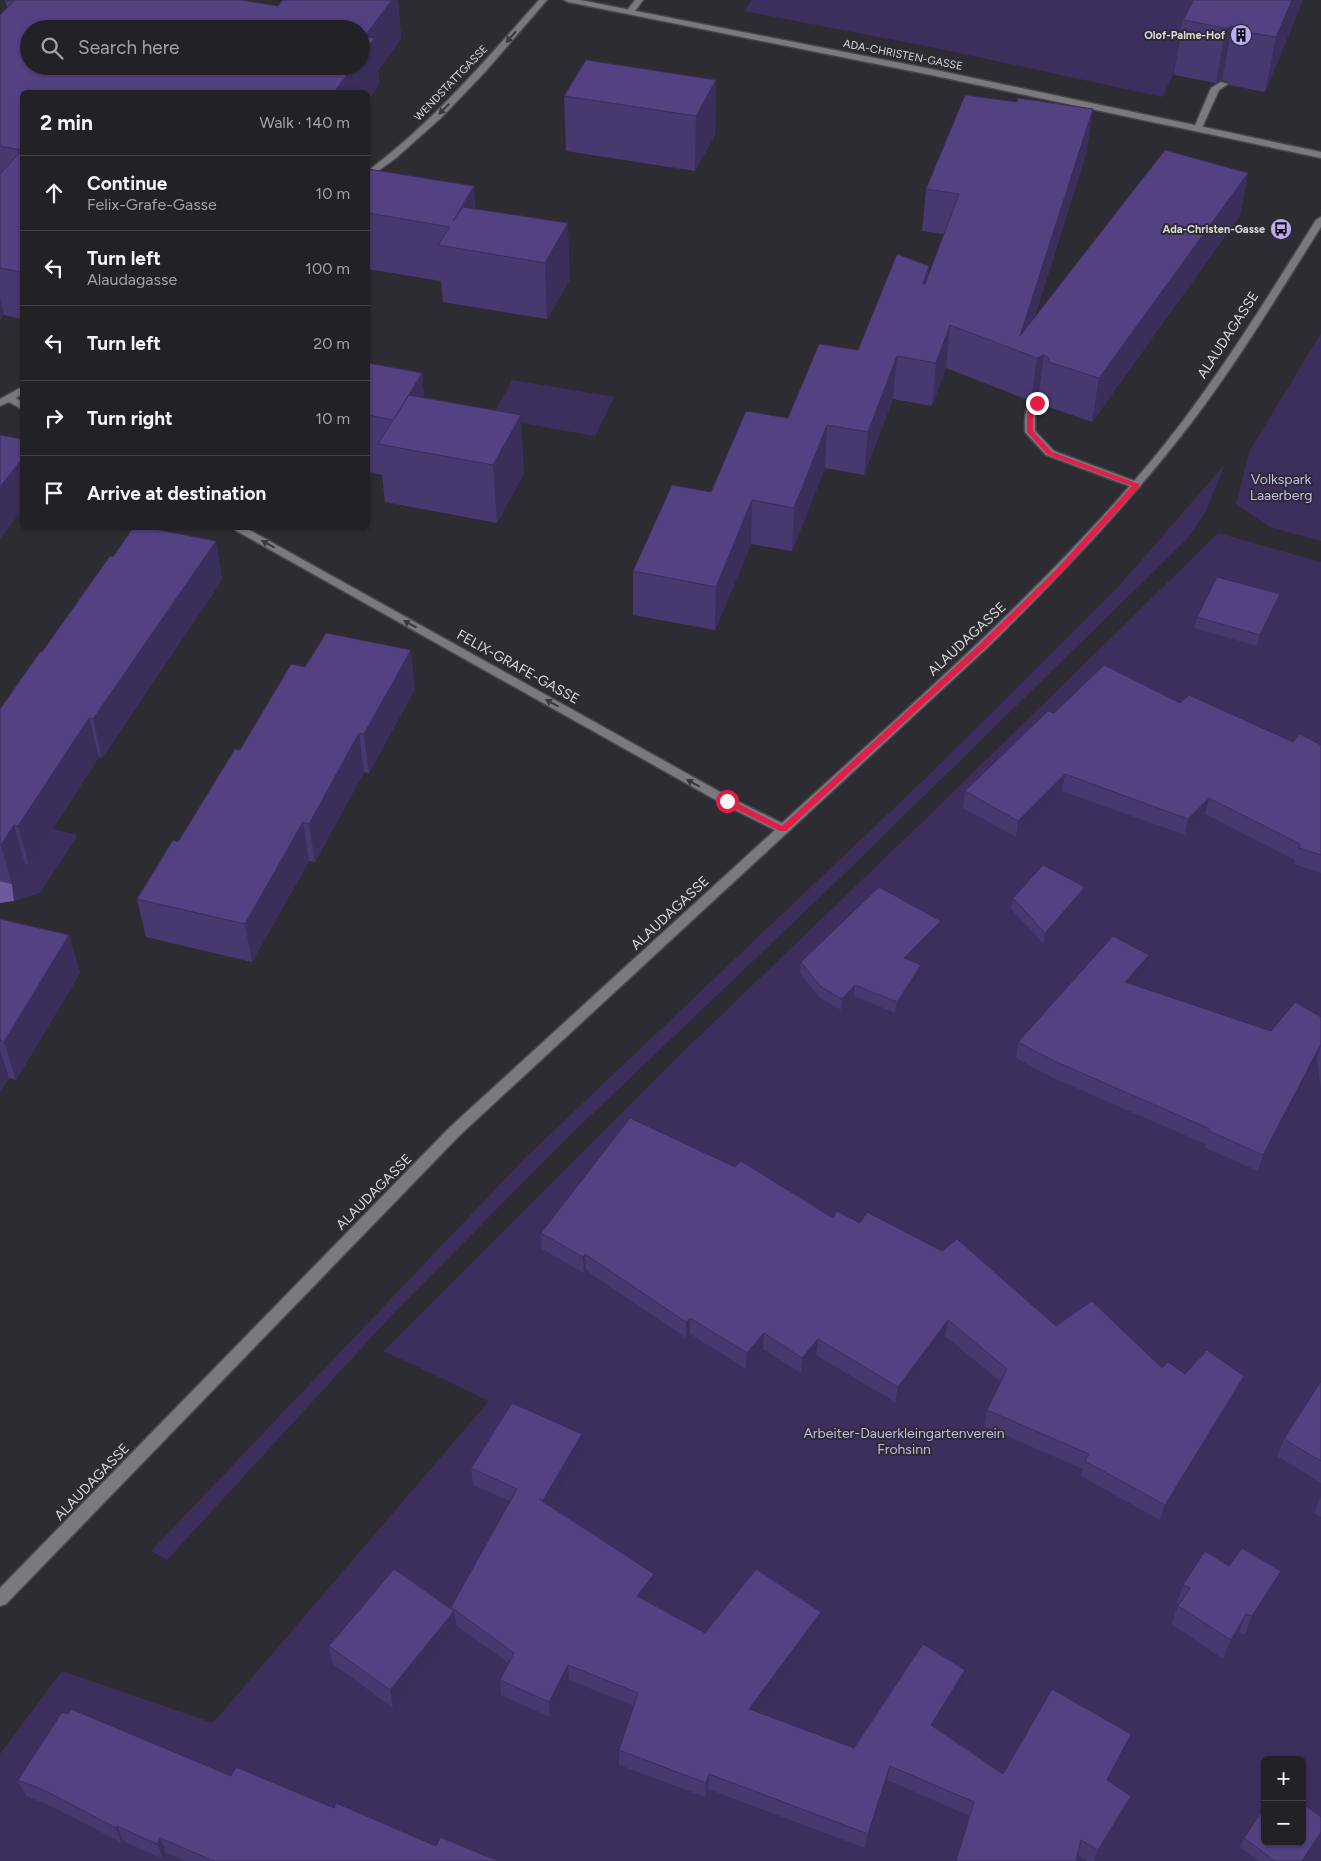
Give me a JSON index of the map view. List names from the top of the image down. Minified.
{"streets":{"street":["ADA-CHRISTEN-GASSE","WENDSTATTGASSE","ALAUDAGASSE","FELIX-GRAFE-GASSE"]},"crossings":[["ALAUDAGASSE","FELIX-GRAFE-GASSE"]],"one_way":["WENDSTATTGASSE","FELIX-GRAFE-GASSE"],"parks":["Volkspark Laaerberg","Arbeiter-Dauerkleingartenverein Frohsinn"],"places":{"building":["Olof-Palme-Hof"],"bus stop":["Ada-Christen-Gasse"]},"page":{"search":"Search here","heading":["2 min","Walk · 140 m"],"list":[["Continue","Felix-Grafe-Gasse","10 m"],["Turn left","Alaudagasse","100 m"],["Turn left","20 m"],["Turn right","10 m"],"Arrive at destination"],"map_buttons":["+","−"]}}
